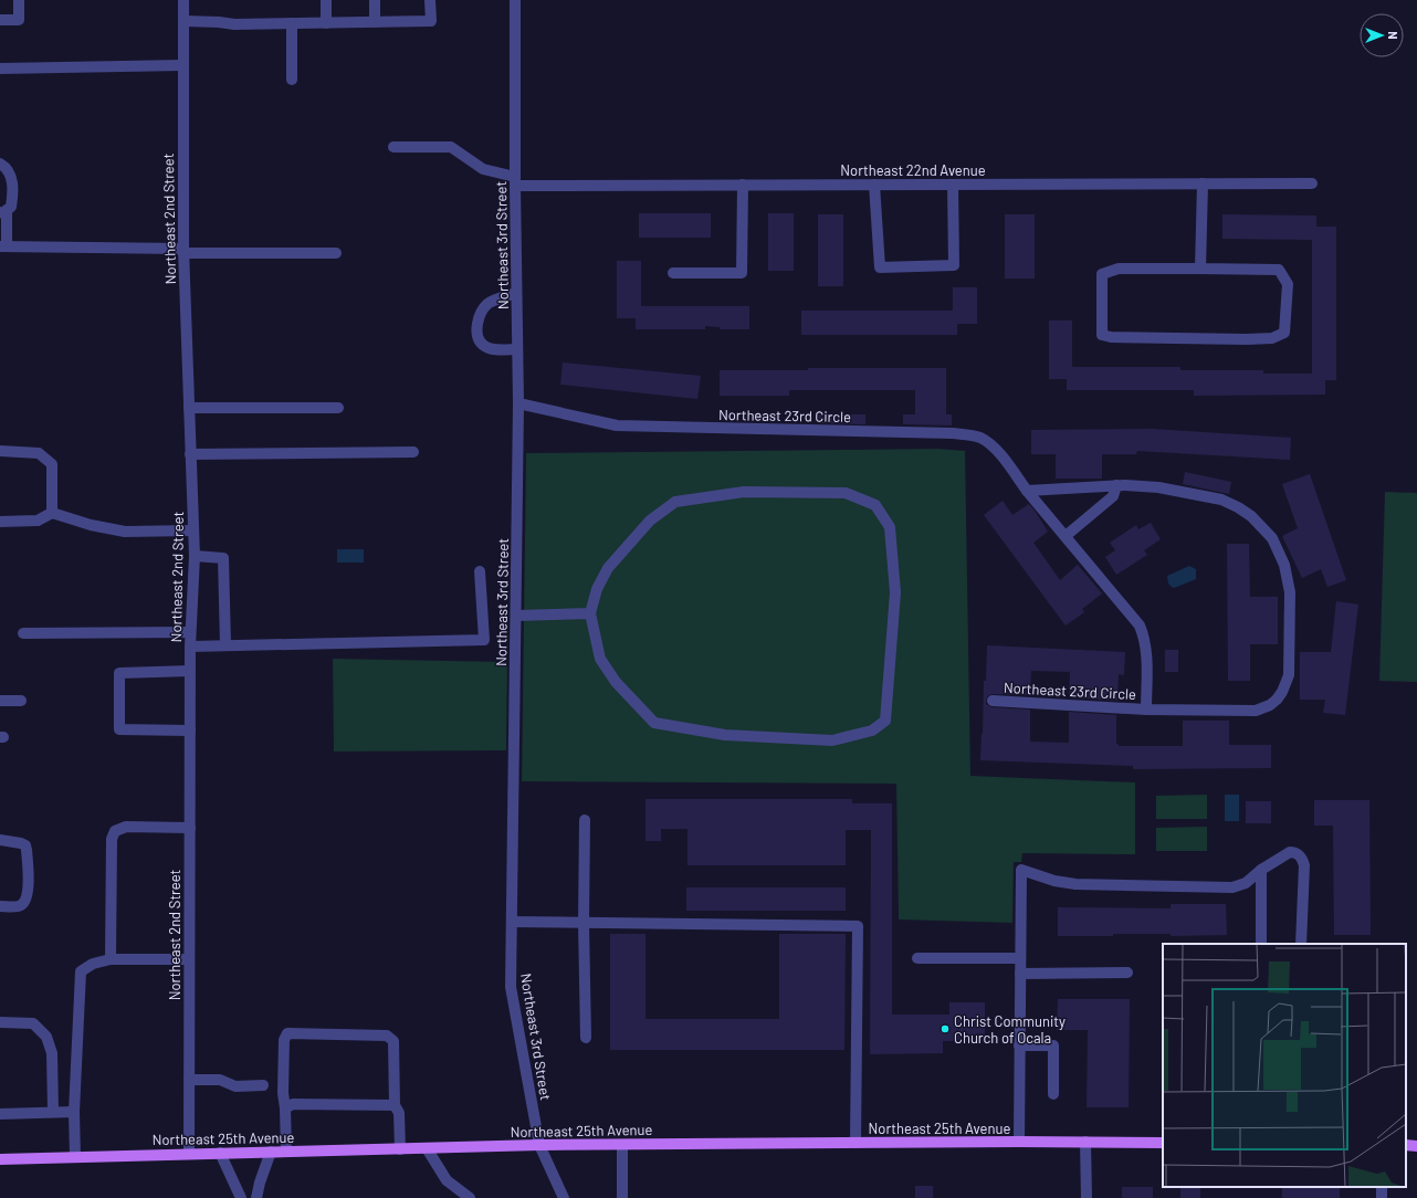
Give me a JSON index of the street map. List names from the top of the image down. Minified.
{"streets":{"main road":["Northeast 25th Avenue"],"street":["Northeast 22nd Avenue","Northeast 2nd Street","Northeast 3rd Street","Northeast 23rd Circle"]},"crossings":[["Northeast 22nd Avenue","Northeast 3rd Street"],["Northeast 2nd Street","Northeast 25th Avenue"],["Northeast 3rd Street","Northeast 23rd Circle"],["Northeast 3rd Street","Northeast 25th Avenue"]],"places":["Christ Community Church of Ocala"],"north":"right"}
